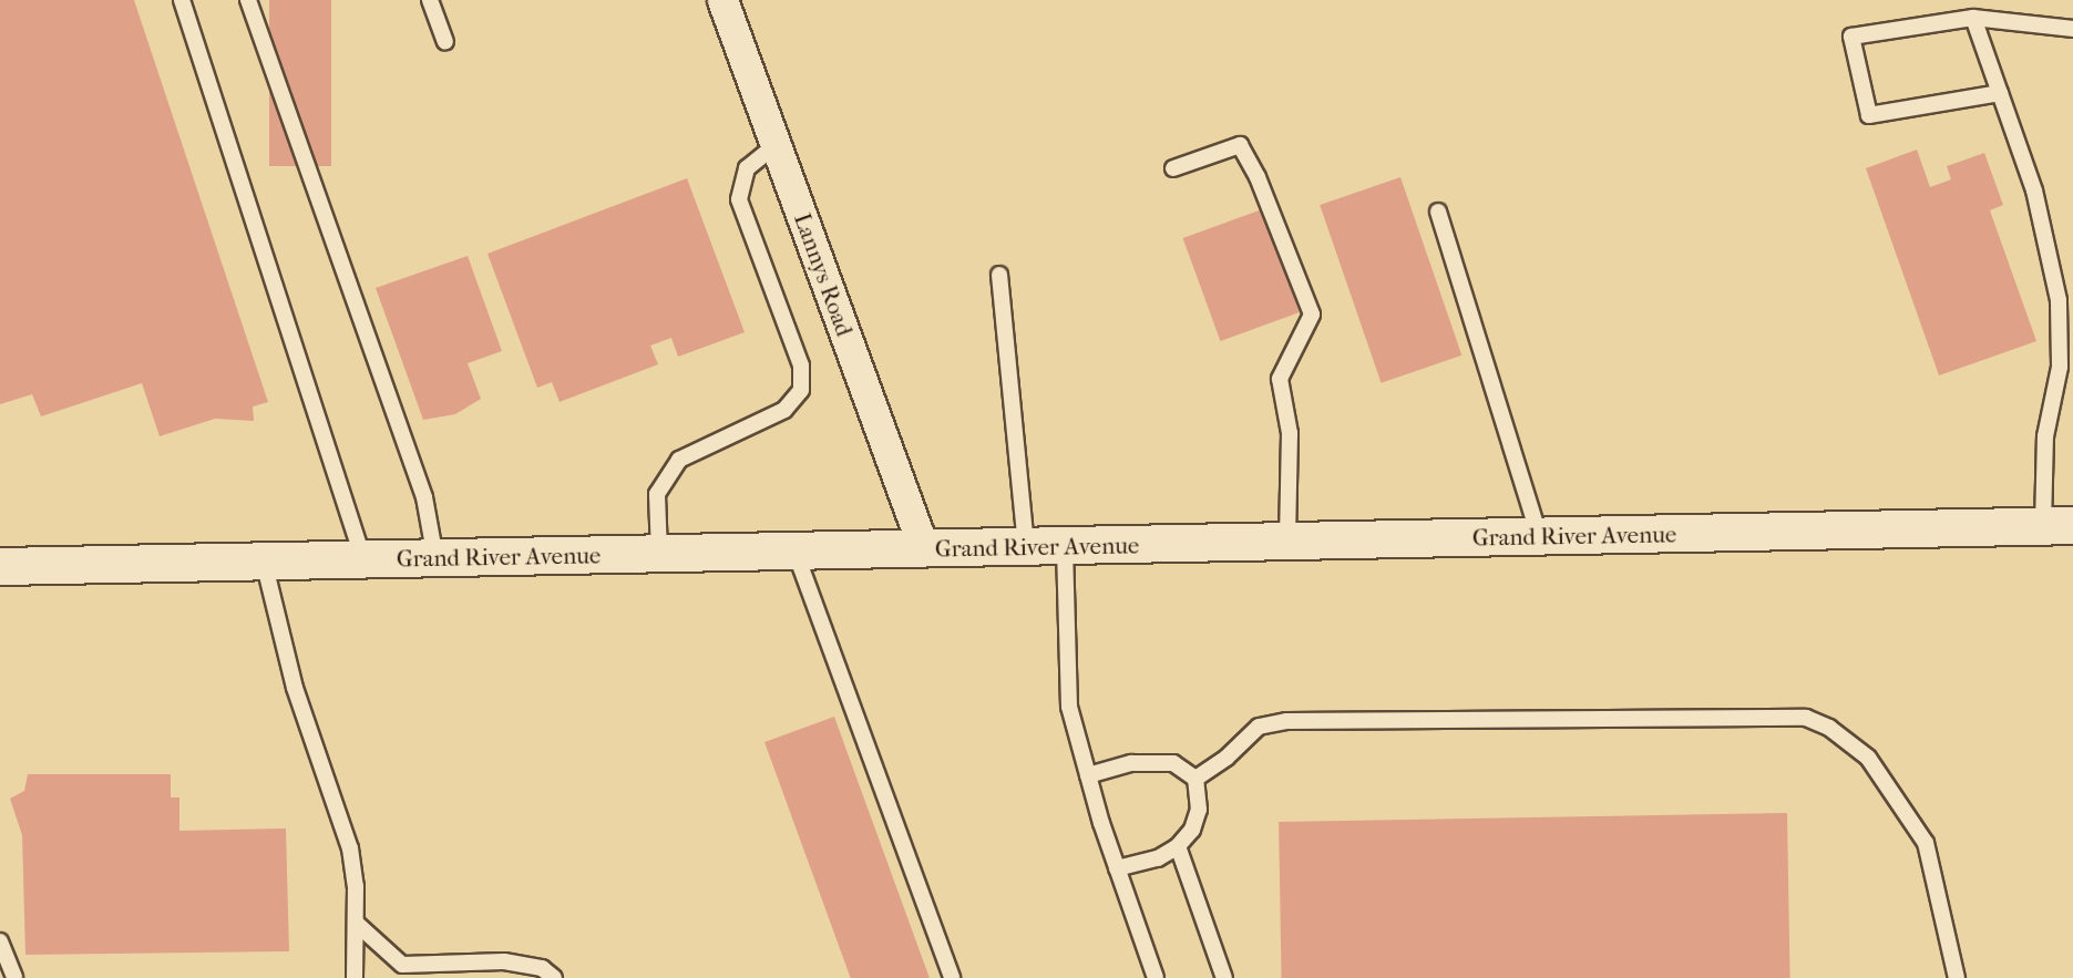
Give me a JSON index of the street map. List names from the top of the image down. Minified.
{"streets":{"main road":["Grand River Avenue"],"street":["Lannys Road"]},"crossings":[["Lannys Road","Grand River Avenue"]]}
